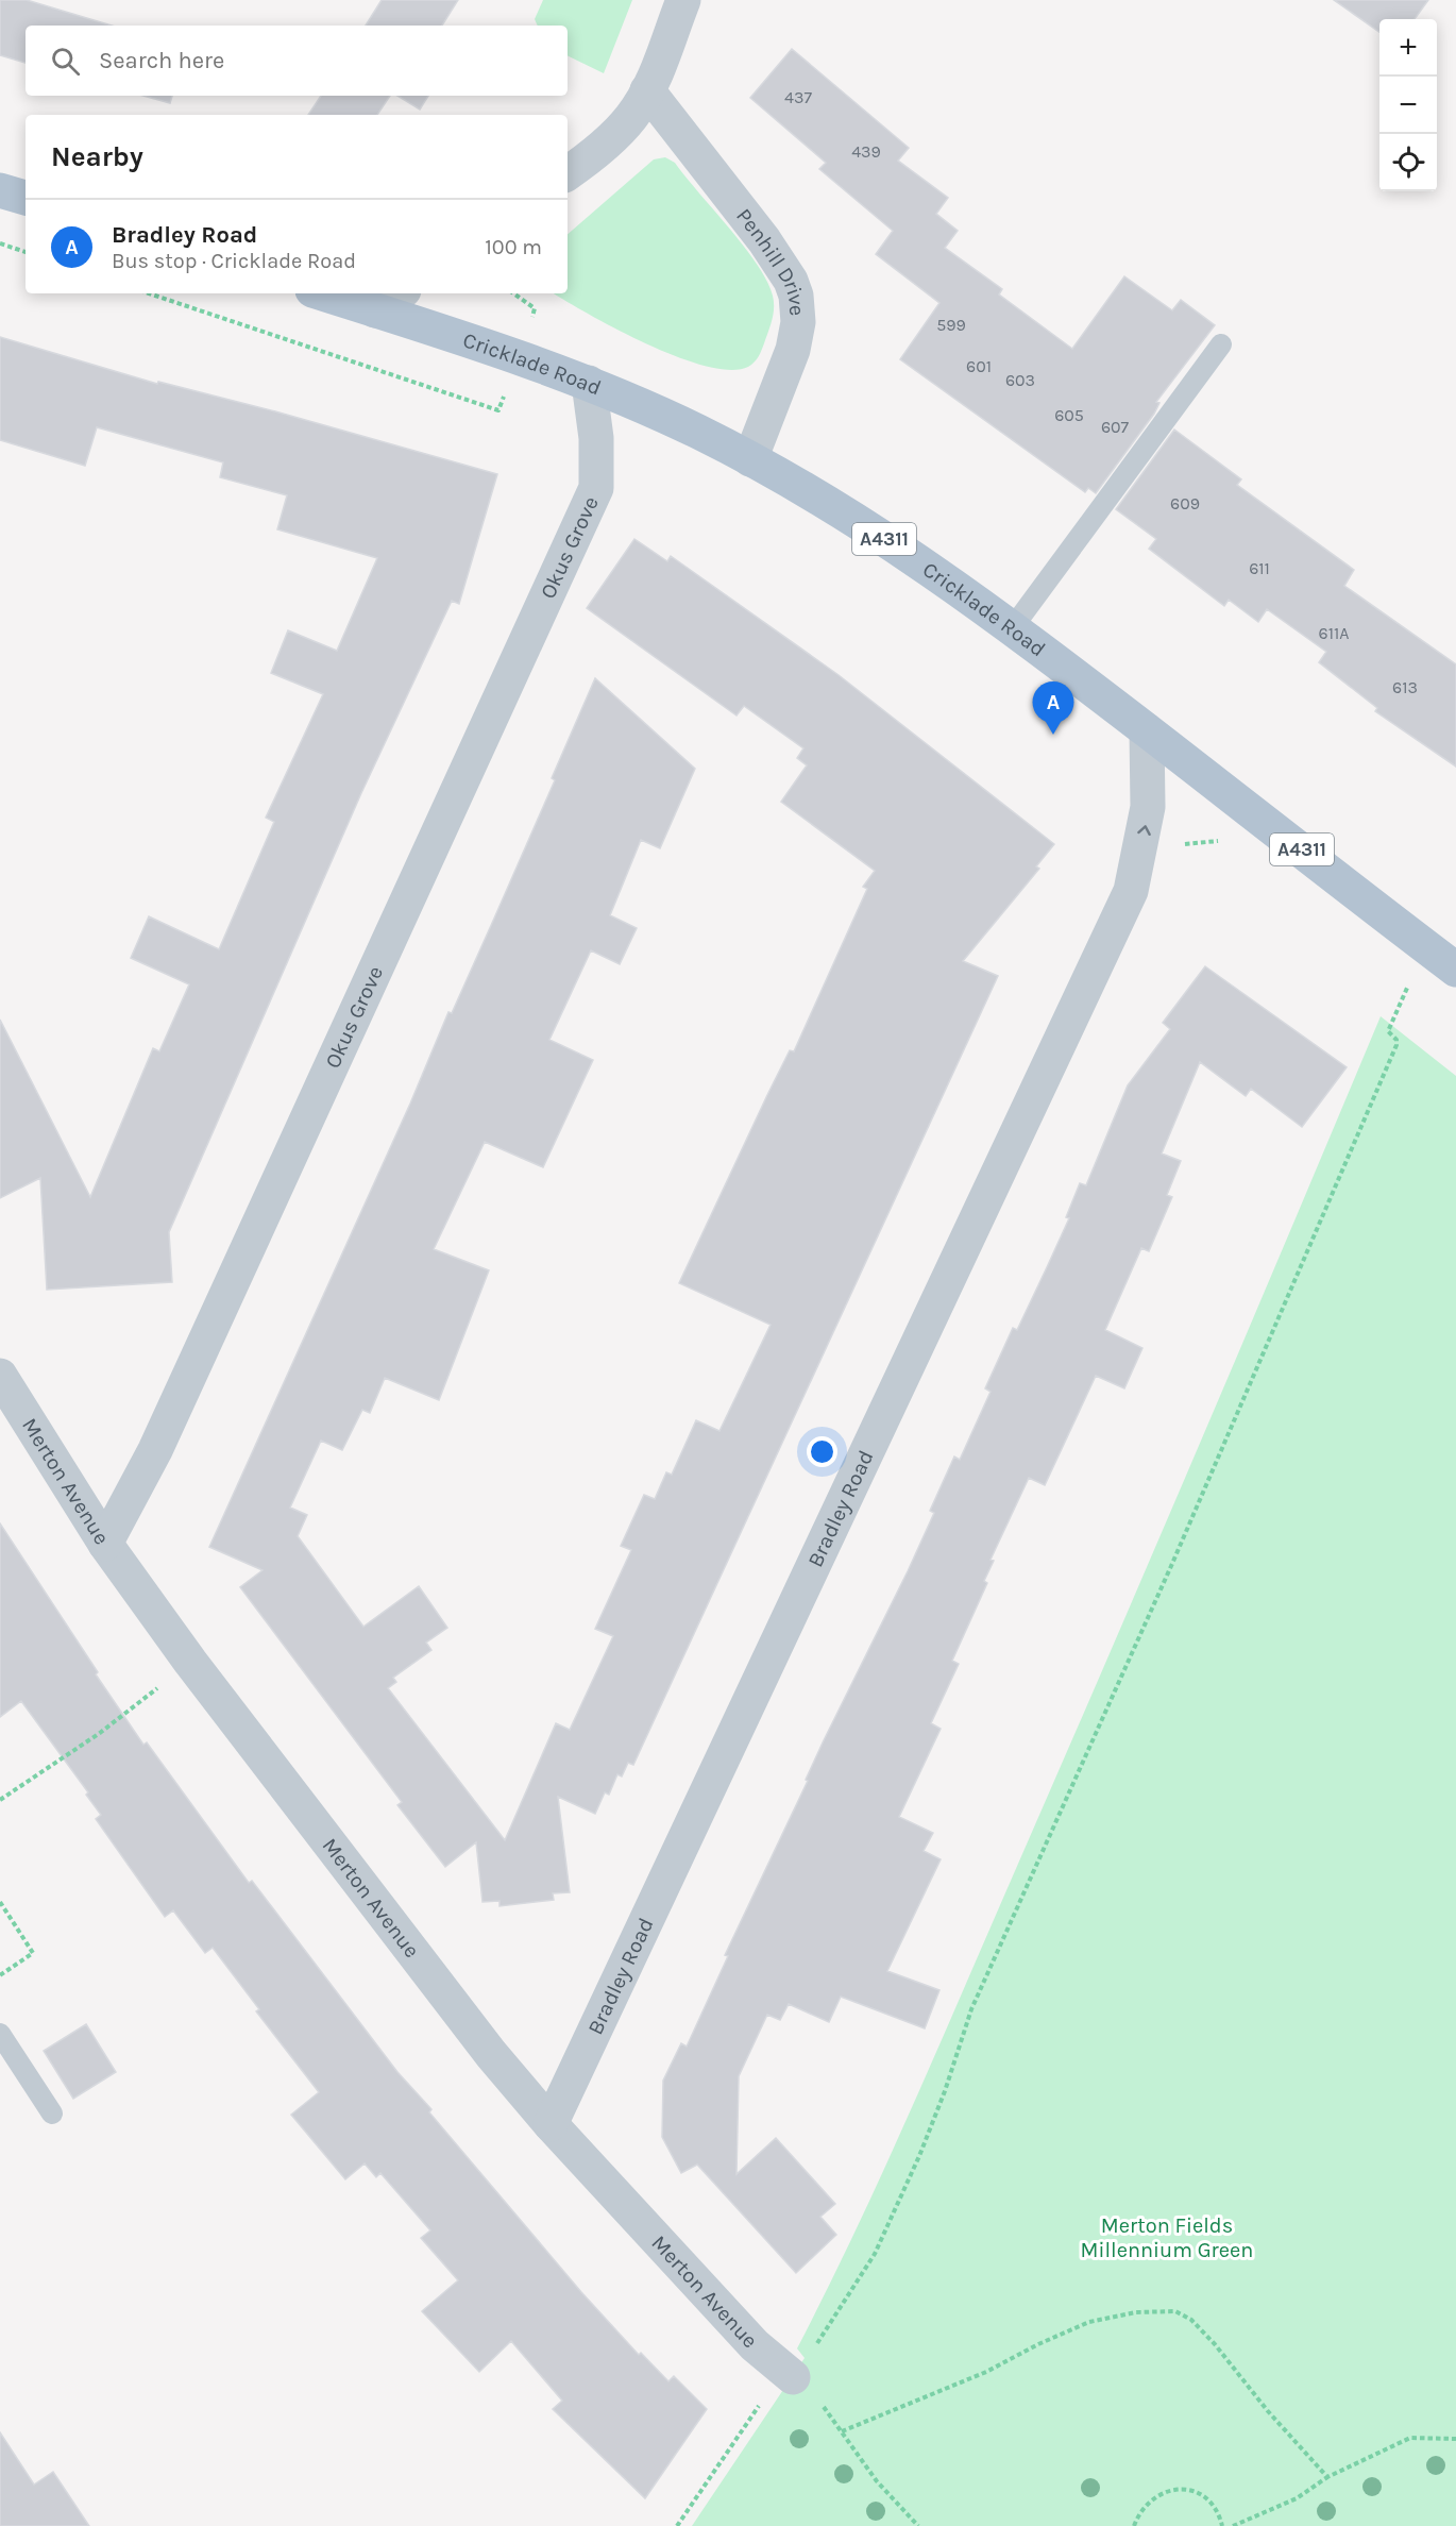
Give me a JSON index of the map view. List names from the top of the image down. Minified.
{"streets":{"main road":["Cricklade Road","A4311"],"street":["Penhill Drive","Okus Grove","Merton Avenue","Bradley Road"]},"crossings":[["Penhill Drive","Cricklade Road"],["Cricklade Road","Okus Grove"],["Cricklade Road","Bradley Road"],["Okus Grove","Merton Avenue"],["Merton Avenue","Bradley Road"]],"one_way":["Bradley Road"],"parks":["Merton Fields Millennium Green"],"house_numbers":["437","439","599","601","603","605","607","609","611","611A","613"],"page":{"map_buttons":["+","−"],"search":"Search here","heading":"Nearby","list":[{"mark":"A","name":"Bradley Road","note":"Bus stop · Cricklade Road","value":"100 m"}],"pins":"A"}}
